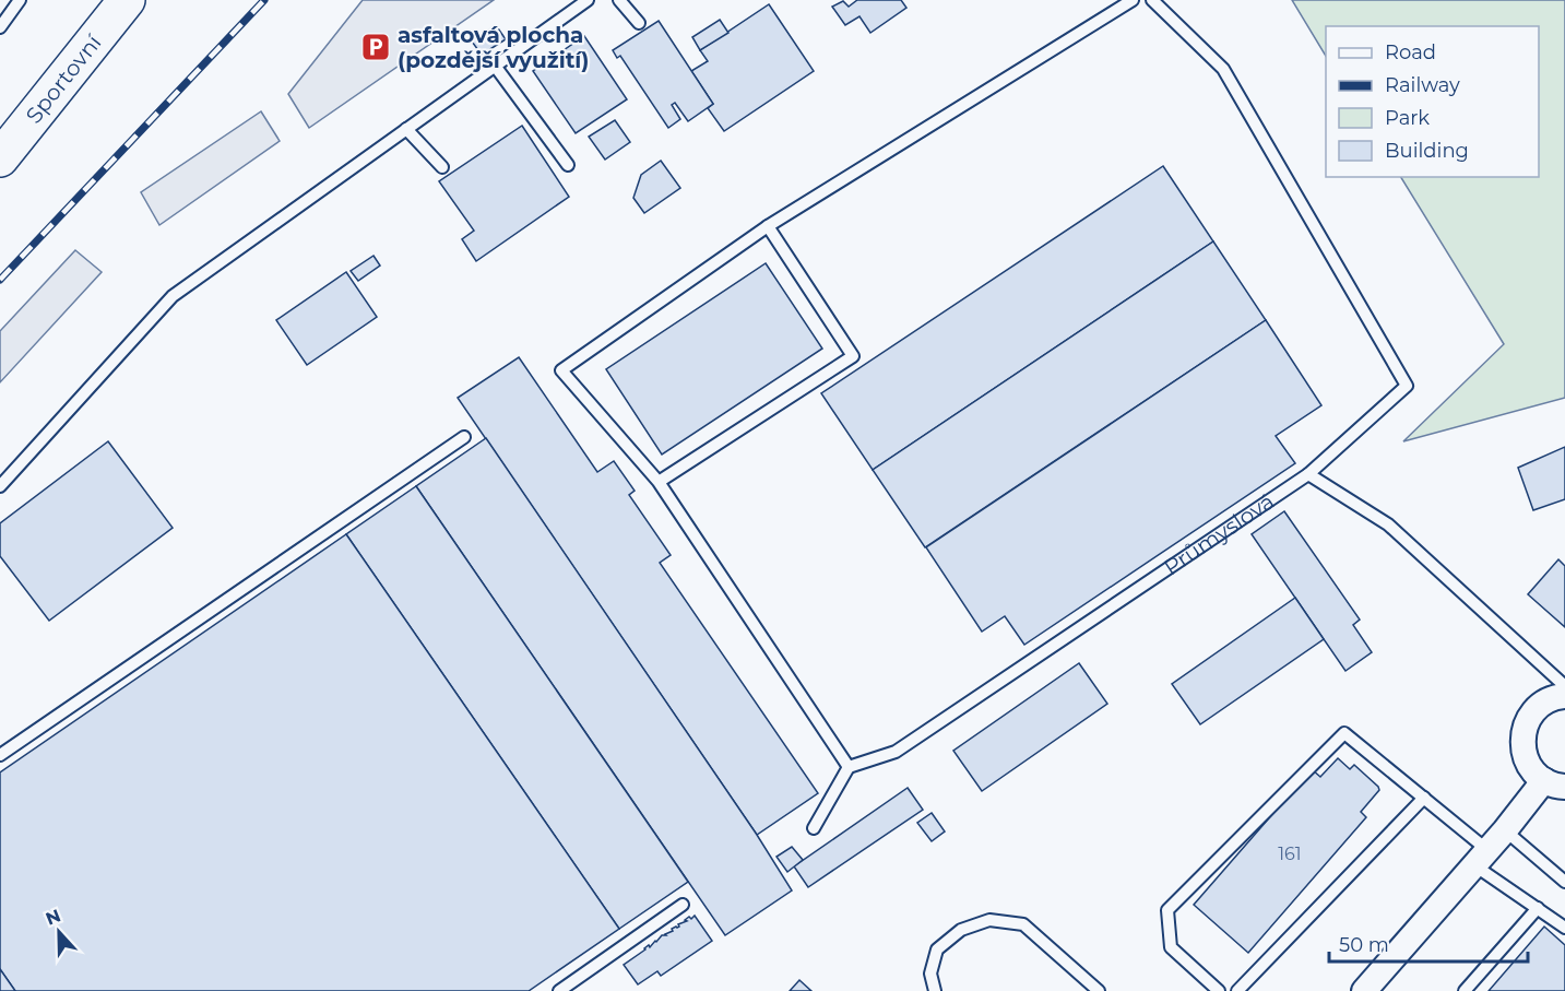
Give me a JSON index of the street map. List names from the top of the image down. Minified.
{"streets":{"main road":["Sportovní"],"lane":["Průmyslová"]},"places":{"parking":["asfaltová plocha (pozdější využití)"]},"house_numbers":["161"],"legend":["Road","Railway","Park","Building"],"scale_bar":"50 m","north":"top"}
